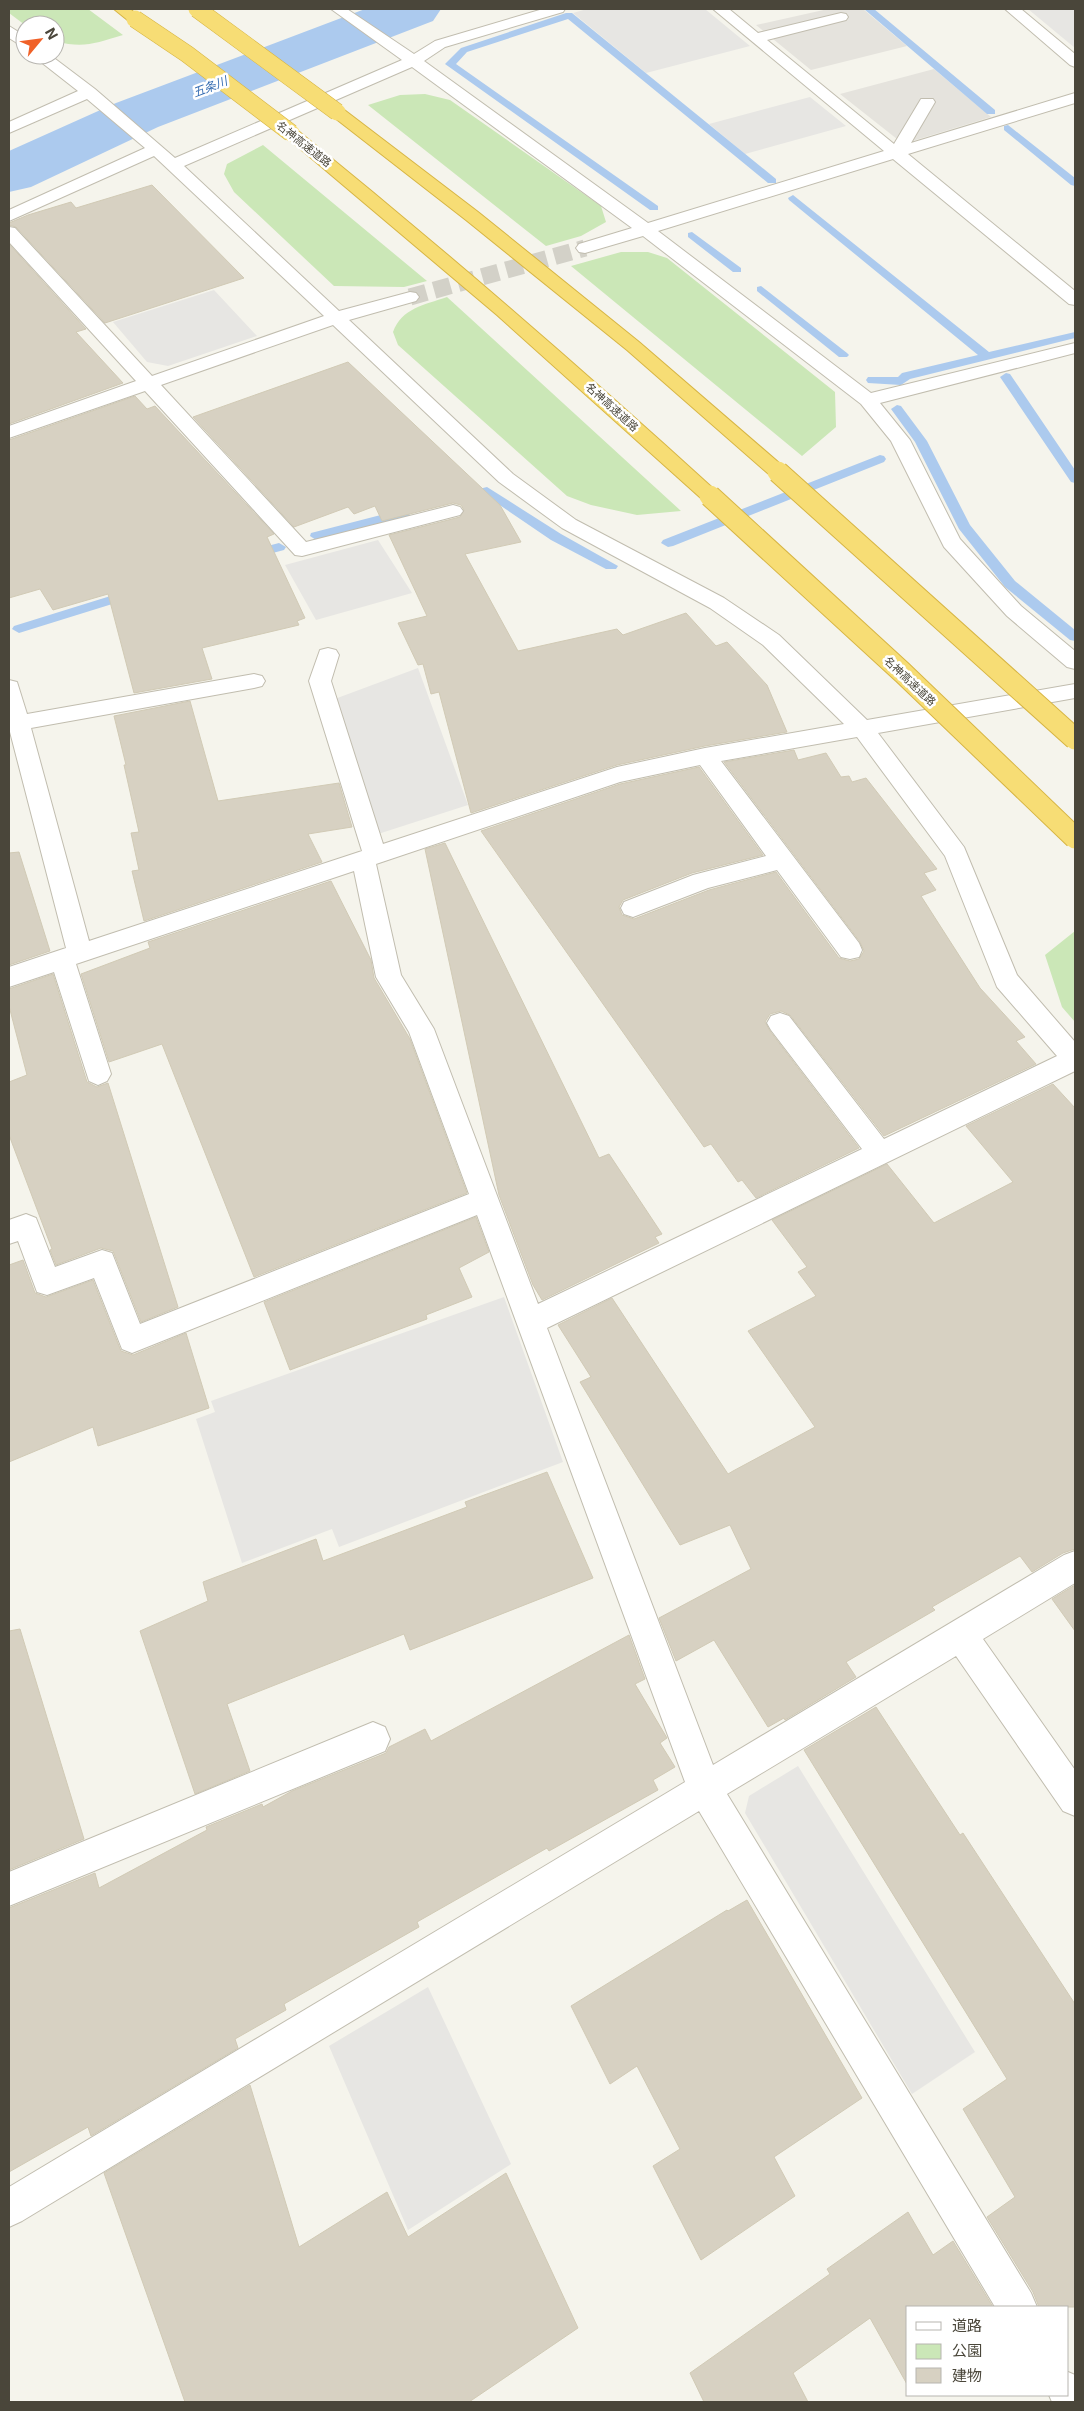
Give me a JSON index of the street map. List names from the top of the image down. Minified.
{"streets":{"highway":["名神高速道路"]},"water":["五条川"],"legend":["道路","公園","建物"],"north":"top right"}
